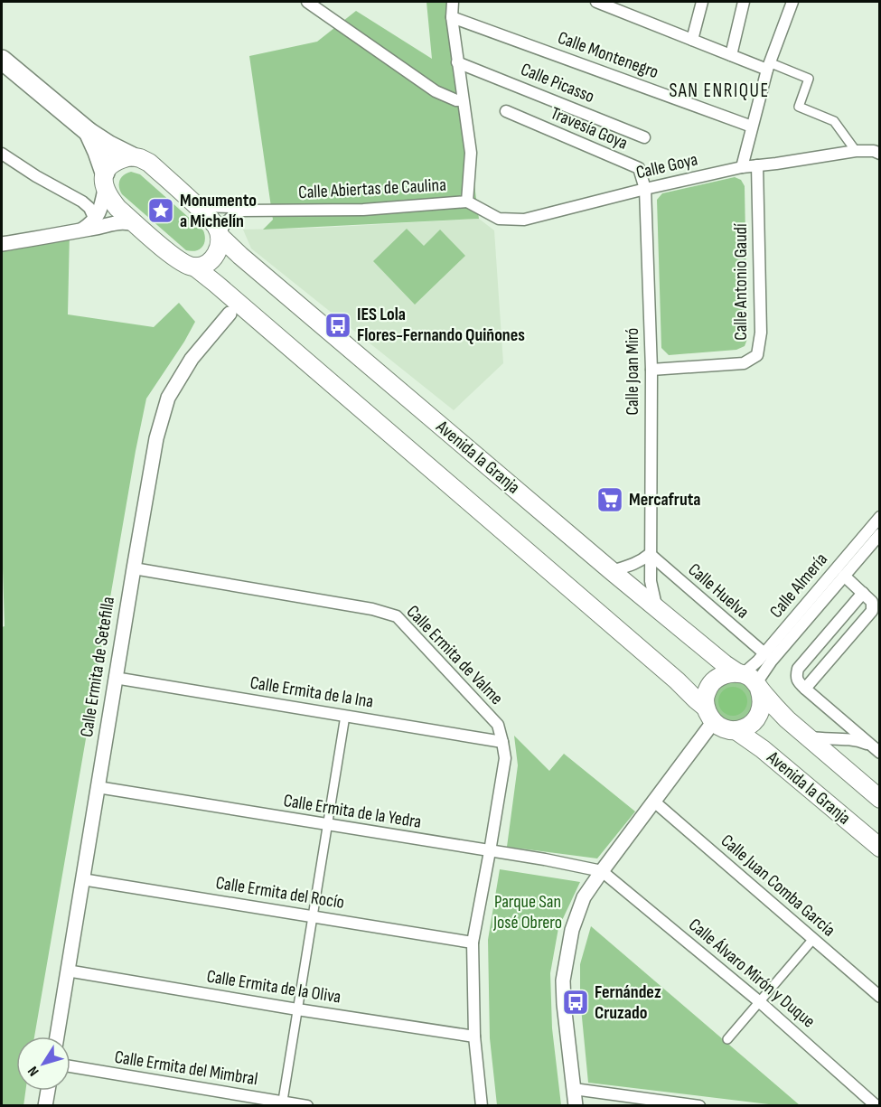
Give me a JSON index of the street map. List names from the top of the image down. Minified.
{"streets":{"main road":["Avenida la Granja"],"street":["Calle Montenegro","Calle Picasso","Travesía Goya","Calle Goya","Calle Abiertas de Caulina","Calle Antonio Gaudí","Calle Joan Miró","Calle Almería","Calle Huelva","Calle Ermita de Valme","Calle Ermita de Setefilla","Calle Ermita de la Ina","Calle Ermita de la Yedra","Calle Juan Comba García","Calle Ermita del Rocío","Calle Álvaro Mirón y Duque","Calle Ermita de la Oliva","Calle Ermita del Mimbral"]},"crossings":[["Calle Montenegro","Calle Abiertas de Caulina"],["Calle Picasso","Calle Abiertas de Caulina"],["Travesía Goya","Calle Goya"],["Travesía Goya","Calle Joan Miró"],["Calle Goya","Calle Abiertas de Caulina"],["Calle Goya","Calle Antonio Gaudí"],["Calle Goya","Calle Joan Miró"],["Calle Abiertas de Caulina","Avenida la Granja"],["Calle Antonio Gaudí","Calle Joan Miró"],["Calle Joan Miró","Avenida la Granja"],["Calle Joan Miró","Calle Huelva"],["Avenida la Granja","Calle Almería"],["Calle Almería","Calle Huelva"],["Calle Ermita de Valme","Calle Ermita de Setefilla"],["Calle Ermita de Valme","Calle Ermita de la Ina"],["Calle Ermita de Valme","Calle Ermita de la Yedra"],["Calle Ermita de Valme","Calle Ermita del Rocío"],["Calle Ermita de Valme","Calle Ermita de la Oliva"],["Calle Ermita de Setefilla","Calle Ermita de la Ina"],["Calle Ermita de Setefilla","Calle Ermita de la Yedra"],["Calle Ermita de Setefilla","Calle Ermita del Rocío"],["Calle Ermita de Setefilla","Calle Ermita de la Oliva"],["Calle Ermita de la Yedra","Calle Álvaro Mirón y Duque"]],"districts":["SAN ENRIQUE"],"parks":["Parque San José Obrero"],"places":{"place":["Monumento a Michelín"],"bus stop":["IES Lola Flores-Fernando Quiñones","Fernández Cruzado"],"supermarket":["Mercafruta"]},"north":"bottom left"}
